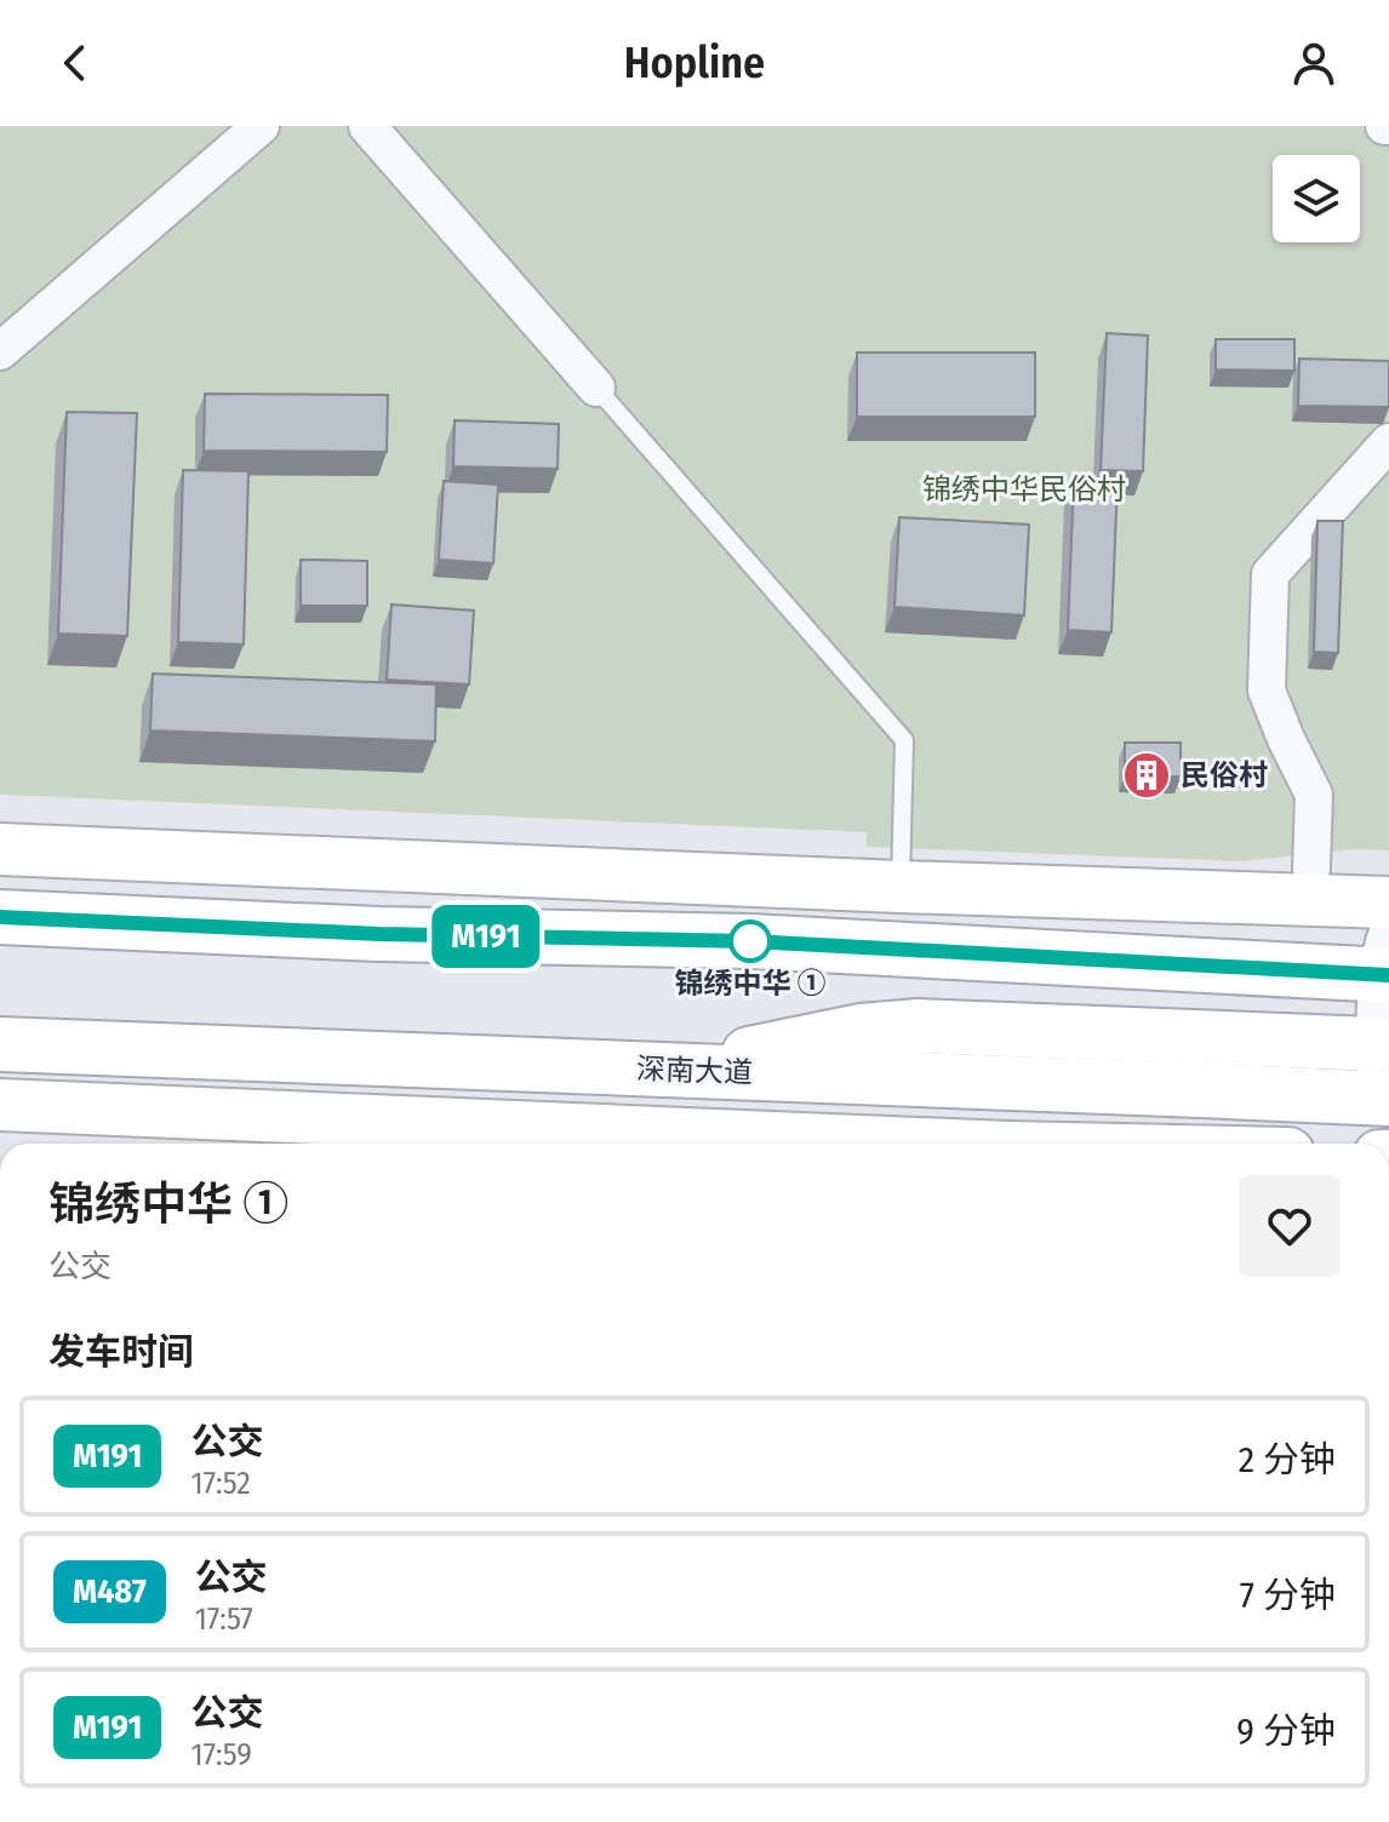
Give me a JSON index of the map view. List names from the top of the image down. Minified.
{"streets":{"main road":["深南大道"]},"parks":["锦绣中华民俗村"],"places":{"building":["民俗村"],"other":["锦绣中华 ①"]},"lines":["bus line M191"],"page":{"header":"Hopline","on_map":"M191","heading":[["锦绣中华 ①","公交"],"发车时间"],"list":[{"mark":"M191","name":"公交","note":"17:52","value":"2 分钟"},{"mark":"M487","name":"公交","note":"17:57","value":"7 分钟"},{"mark":"M191","name":"公交","note":"17:59","value":"9 分钟"}]}}
